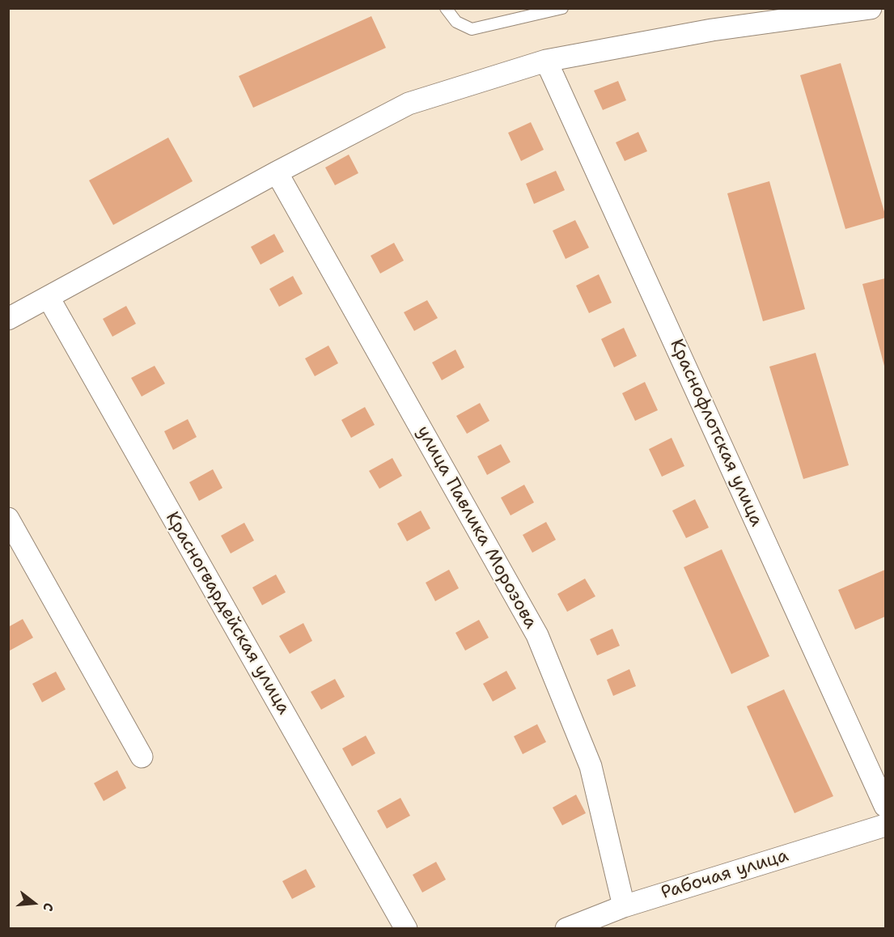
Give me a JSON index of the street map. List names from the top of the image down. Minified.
{"streets":{"street":["Краснофлотская улица","улица Павлика Морозова","Красногвардейская улица","Рабочая улица"]},"crossings":[["улица Павлика Морозова","Рабочая улица"]],"north":"right"}
